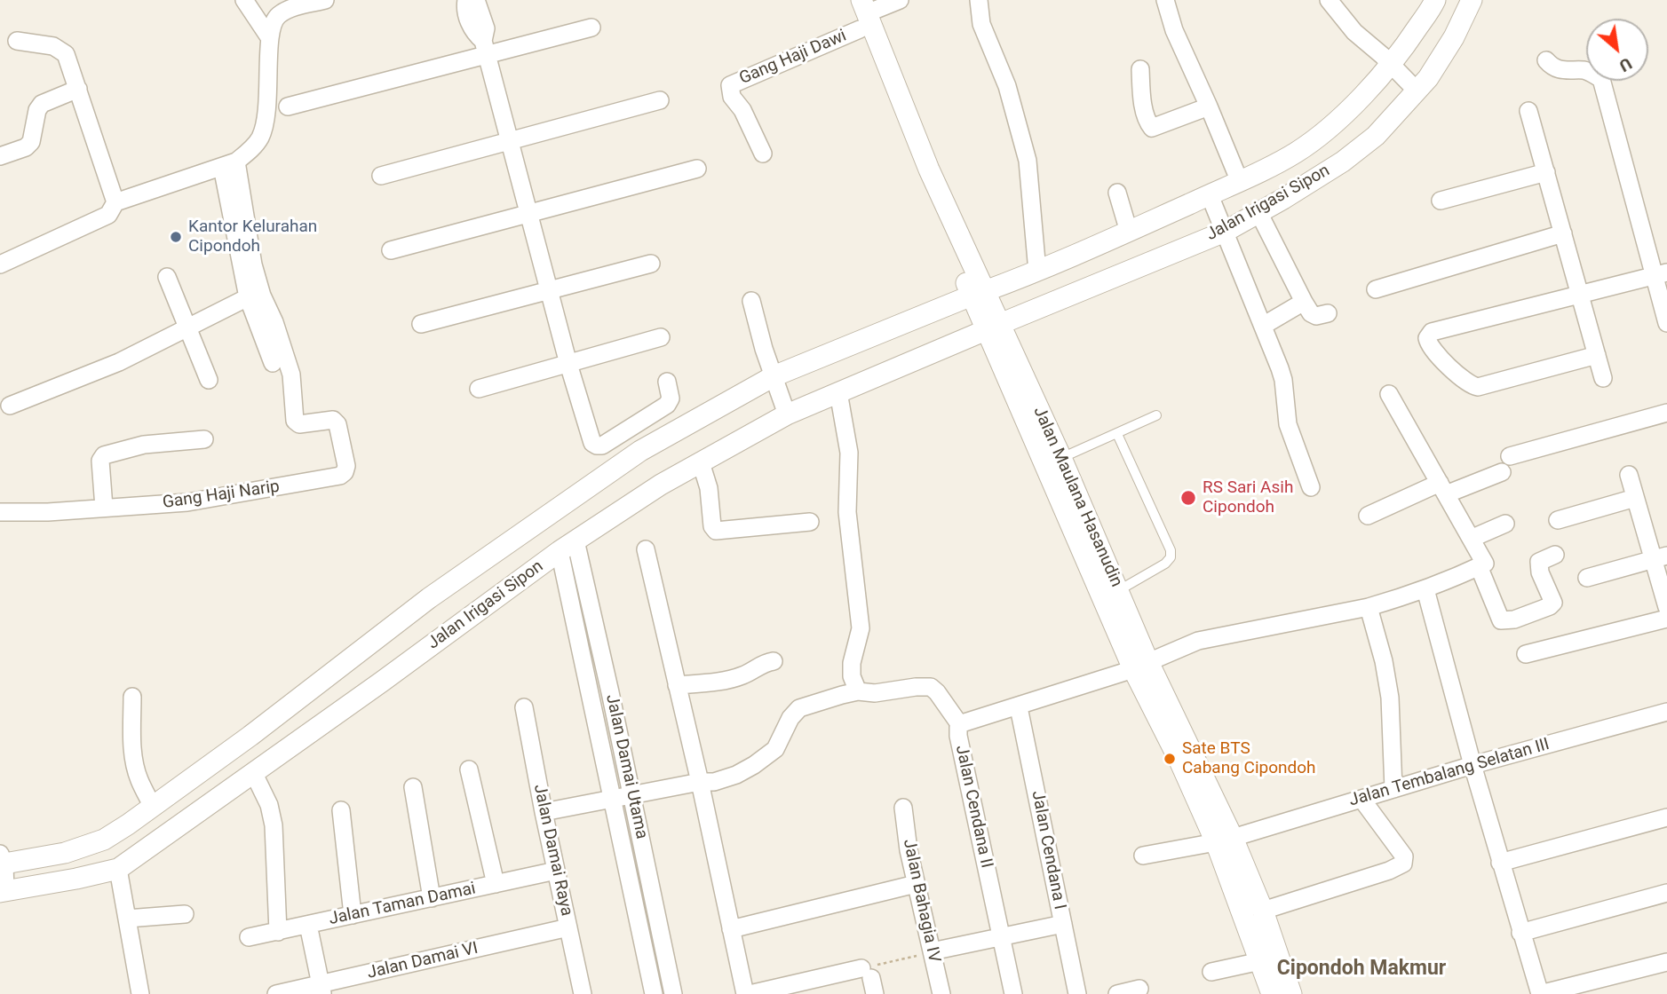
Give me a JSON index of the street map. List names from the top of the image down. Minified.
{"streets":{"street":["Gang Haji Dawi","Jalan Irigasi Sipon","Gang Haji Narip","Jalan Maulana Hasanudin","Jalan Damai Utama","Jalan Tembalang Selatan III","Jalan Cendana II","Jalan Damai Raya","Jalan Cendana I","Jalan Bahagia IV","Jalan Taman Damai","Jalan Damai VI"]},"crossings":[["Gang Haji Dawi","Jalan Maulana Hasanudin"],["Jalan Irigasi Sipon","Jalan Maulana Hasanudin"],["Jalan Irigasi Sipon","Jalan Damai Utama"],["Jalan Maulana Hasanudin","Jalan Tembalang Selatan III"],["Jalan Maulana Hasanudin","Jalan Cendana II"],["Jalan Cendana II","Jalan Cendana I"],["Jalan Damai Raya","Jalan Taman Damai"],["Jalan Damai Raya","Jalan Damai VI"]],"districts":["Cipondoh Makmur"],"places":["Kantor Kelurahan Cipondoh","RS Sari Asih Cipondoh","Sate BTS Cabang Cipondoh"],"north":"bottom right"}
